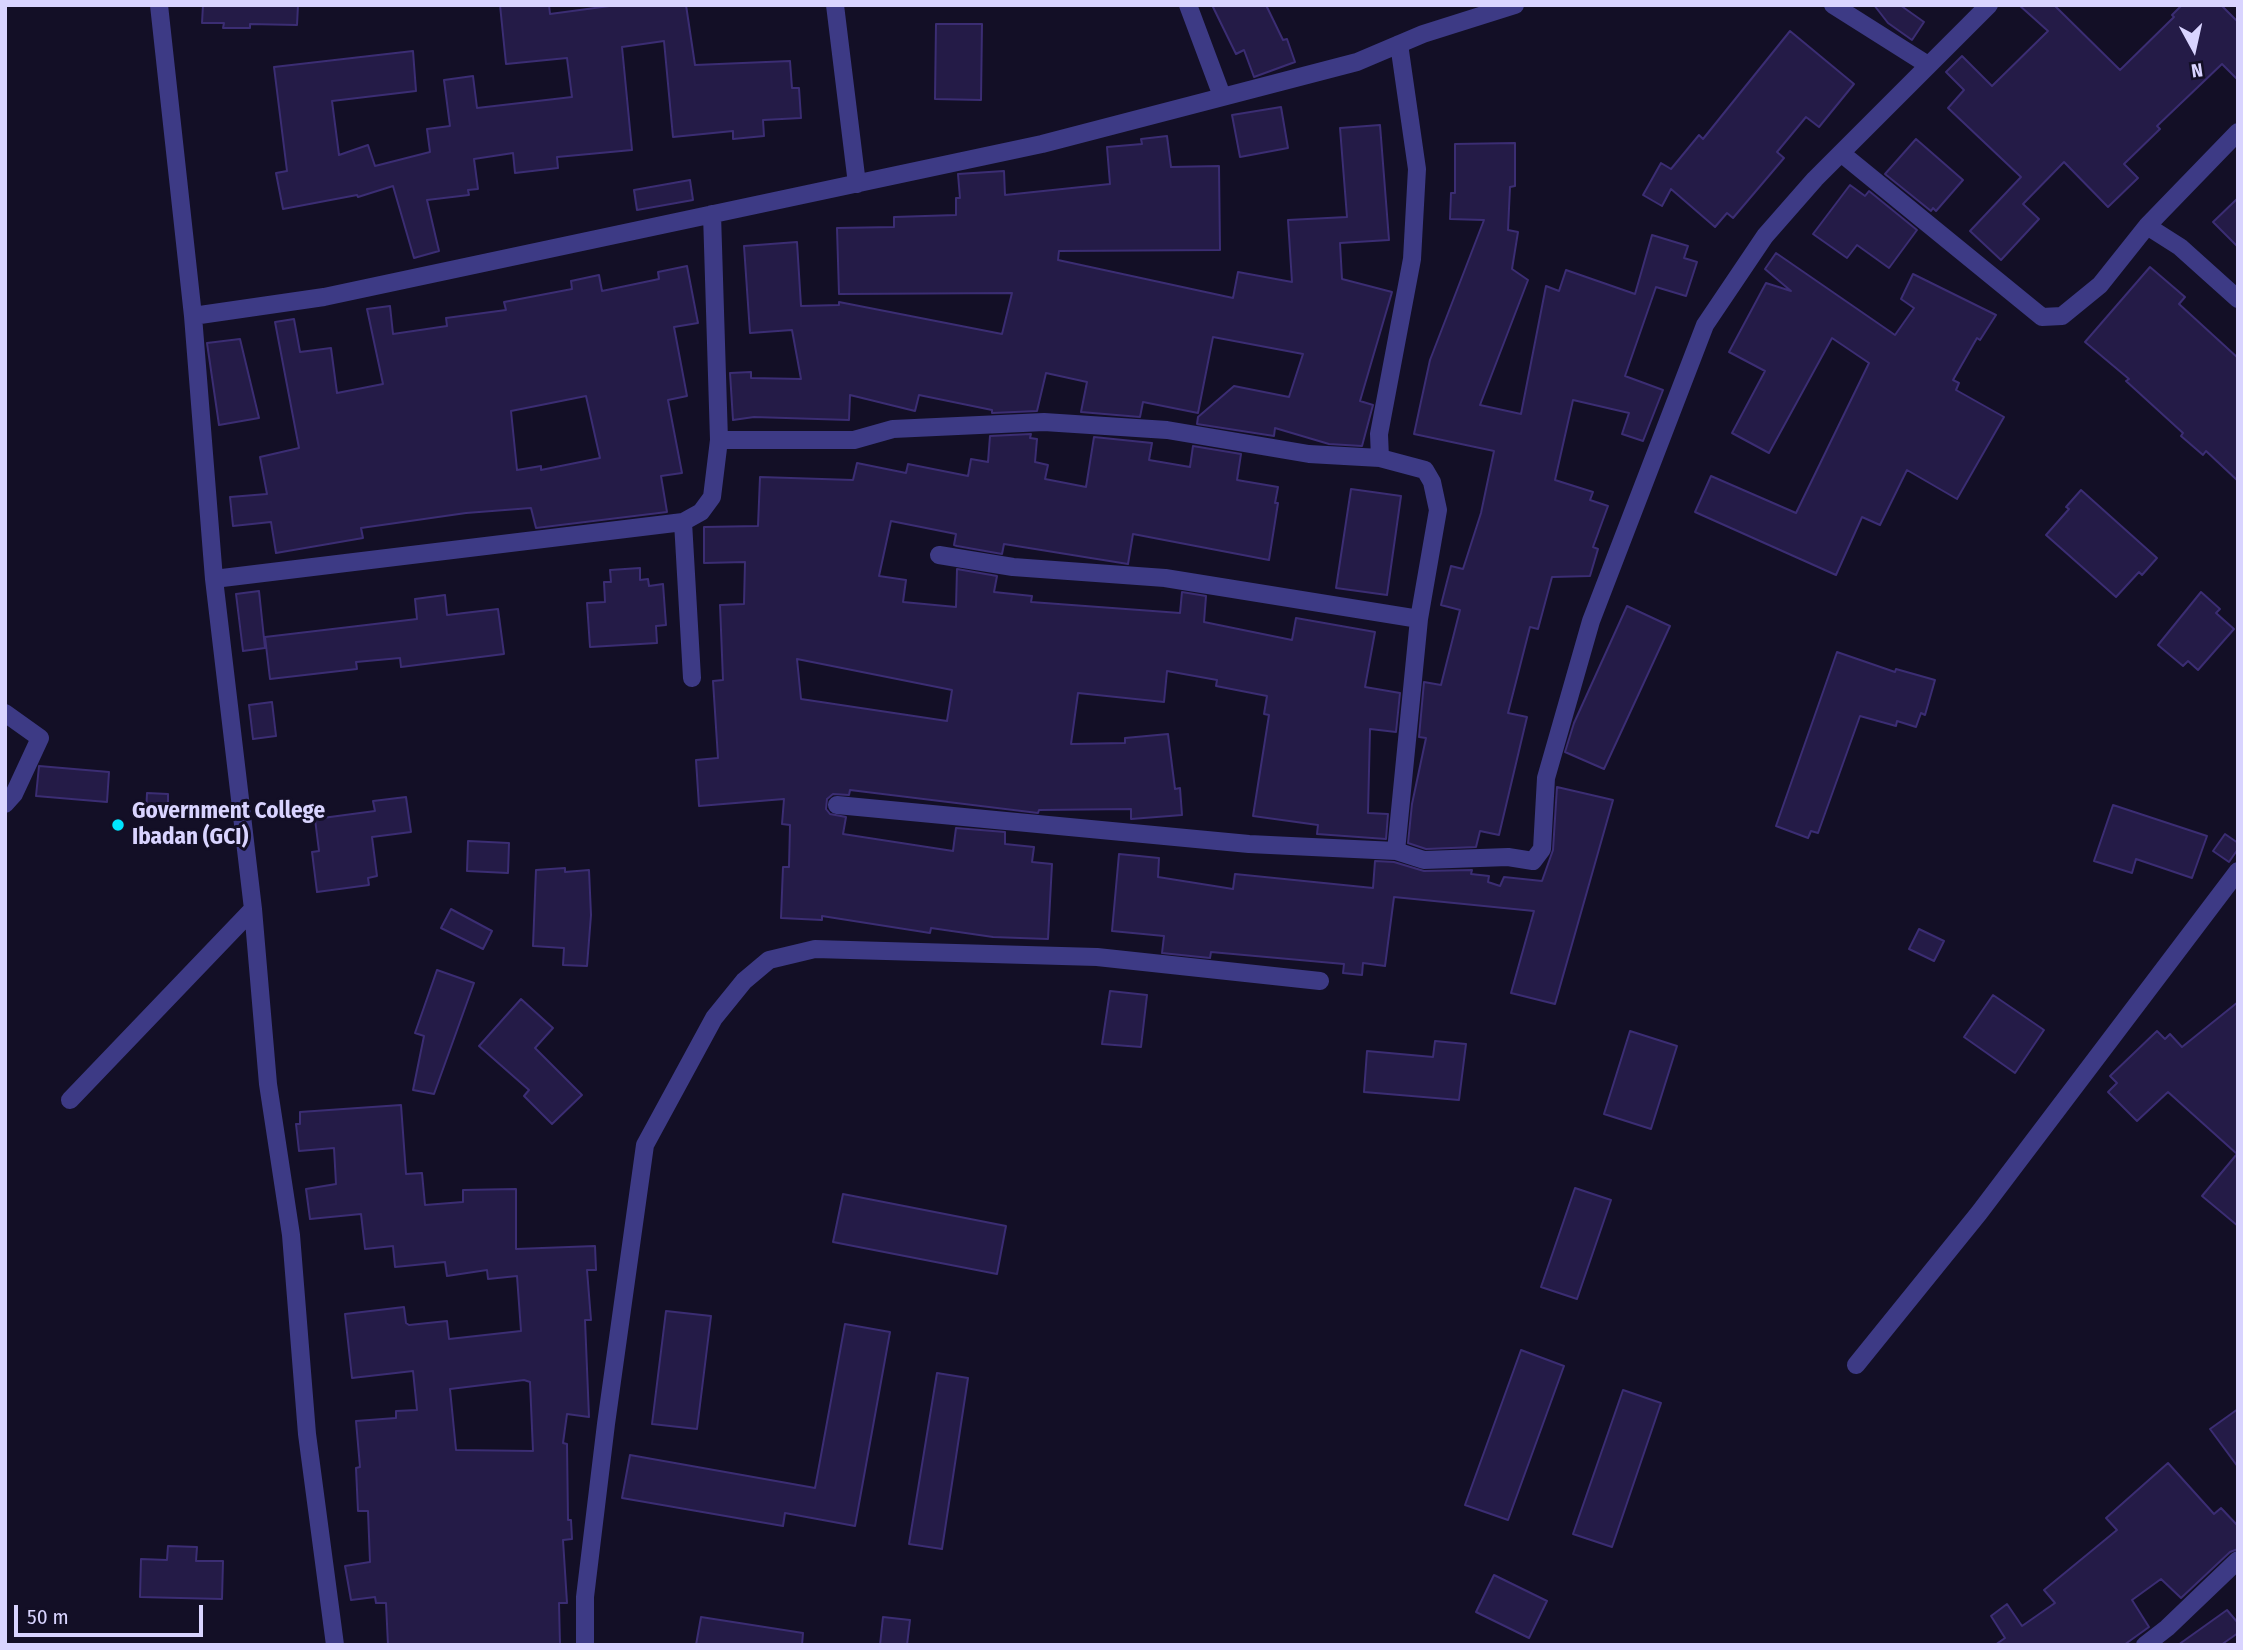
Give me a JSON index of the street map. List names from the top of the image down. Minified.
{"places":["Government College Ibadan (GCI)"],"scale_bar":"50 m","north":"bottom"}
